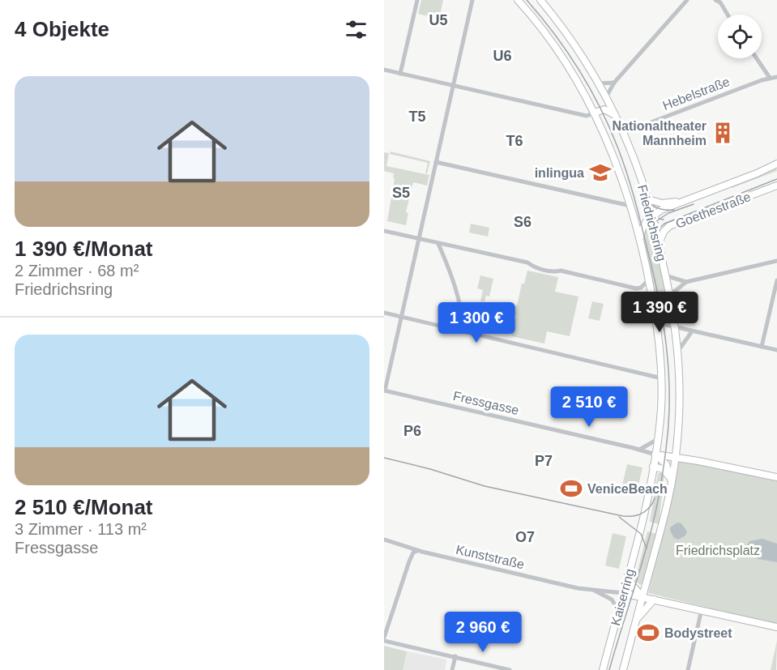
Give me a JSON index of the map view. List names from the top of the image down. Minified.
{"streets":{"main road":["Goethestraße","Friedrichsring","Kaiserring"],"street":["Hebelstraße","Fressgasse","Kunststraße"]},"crossings":[["Hebelstraße","Friedrichsring"],["Goethestraße","Friedrichsring"],["Friedrichsring","Fressgasse"],["Friedrichsring","Kaiserring"],["Kunststraße","Kaiserring"]],"districts":["U5","U6","T5","T6","S5","S6","P6","P7","O7"],"parks":["Friedrichsplatz"],"places":{"building":["Nationaltheater Mannheim"],"school or university":["inlingua"],"sports":["VeniceBeach","Bodystreet"]},"page":{"heading":"4 Objekte","list":[{"name":"1 390 €/Monat","note":"2 Zimmer · 68 m² · Friedrichsring"},{"name":"2 510 €/Monat","note":"3 Zimmer · 113 m² · Fressgasse"}],"price":["1 390 €","1 300 €","2 510 €","2 960 €"]}}
